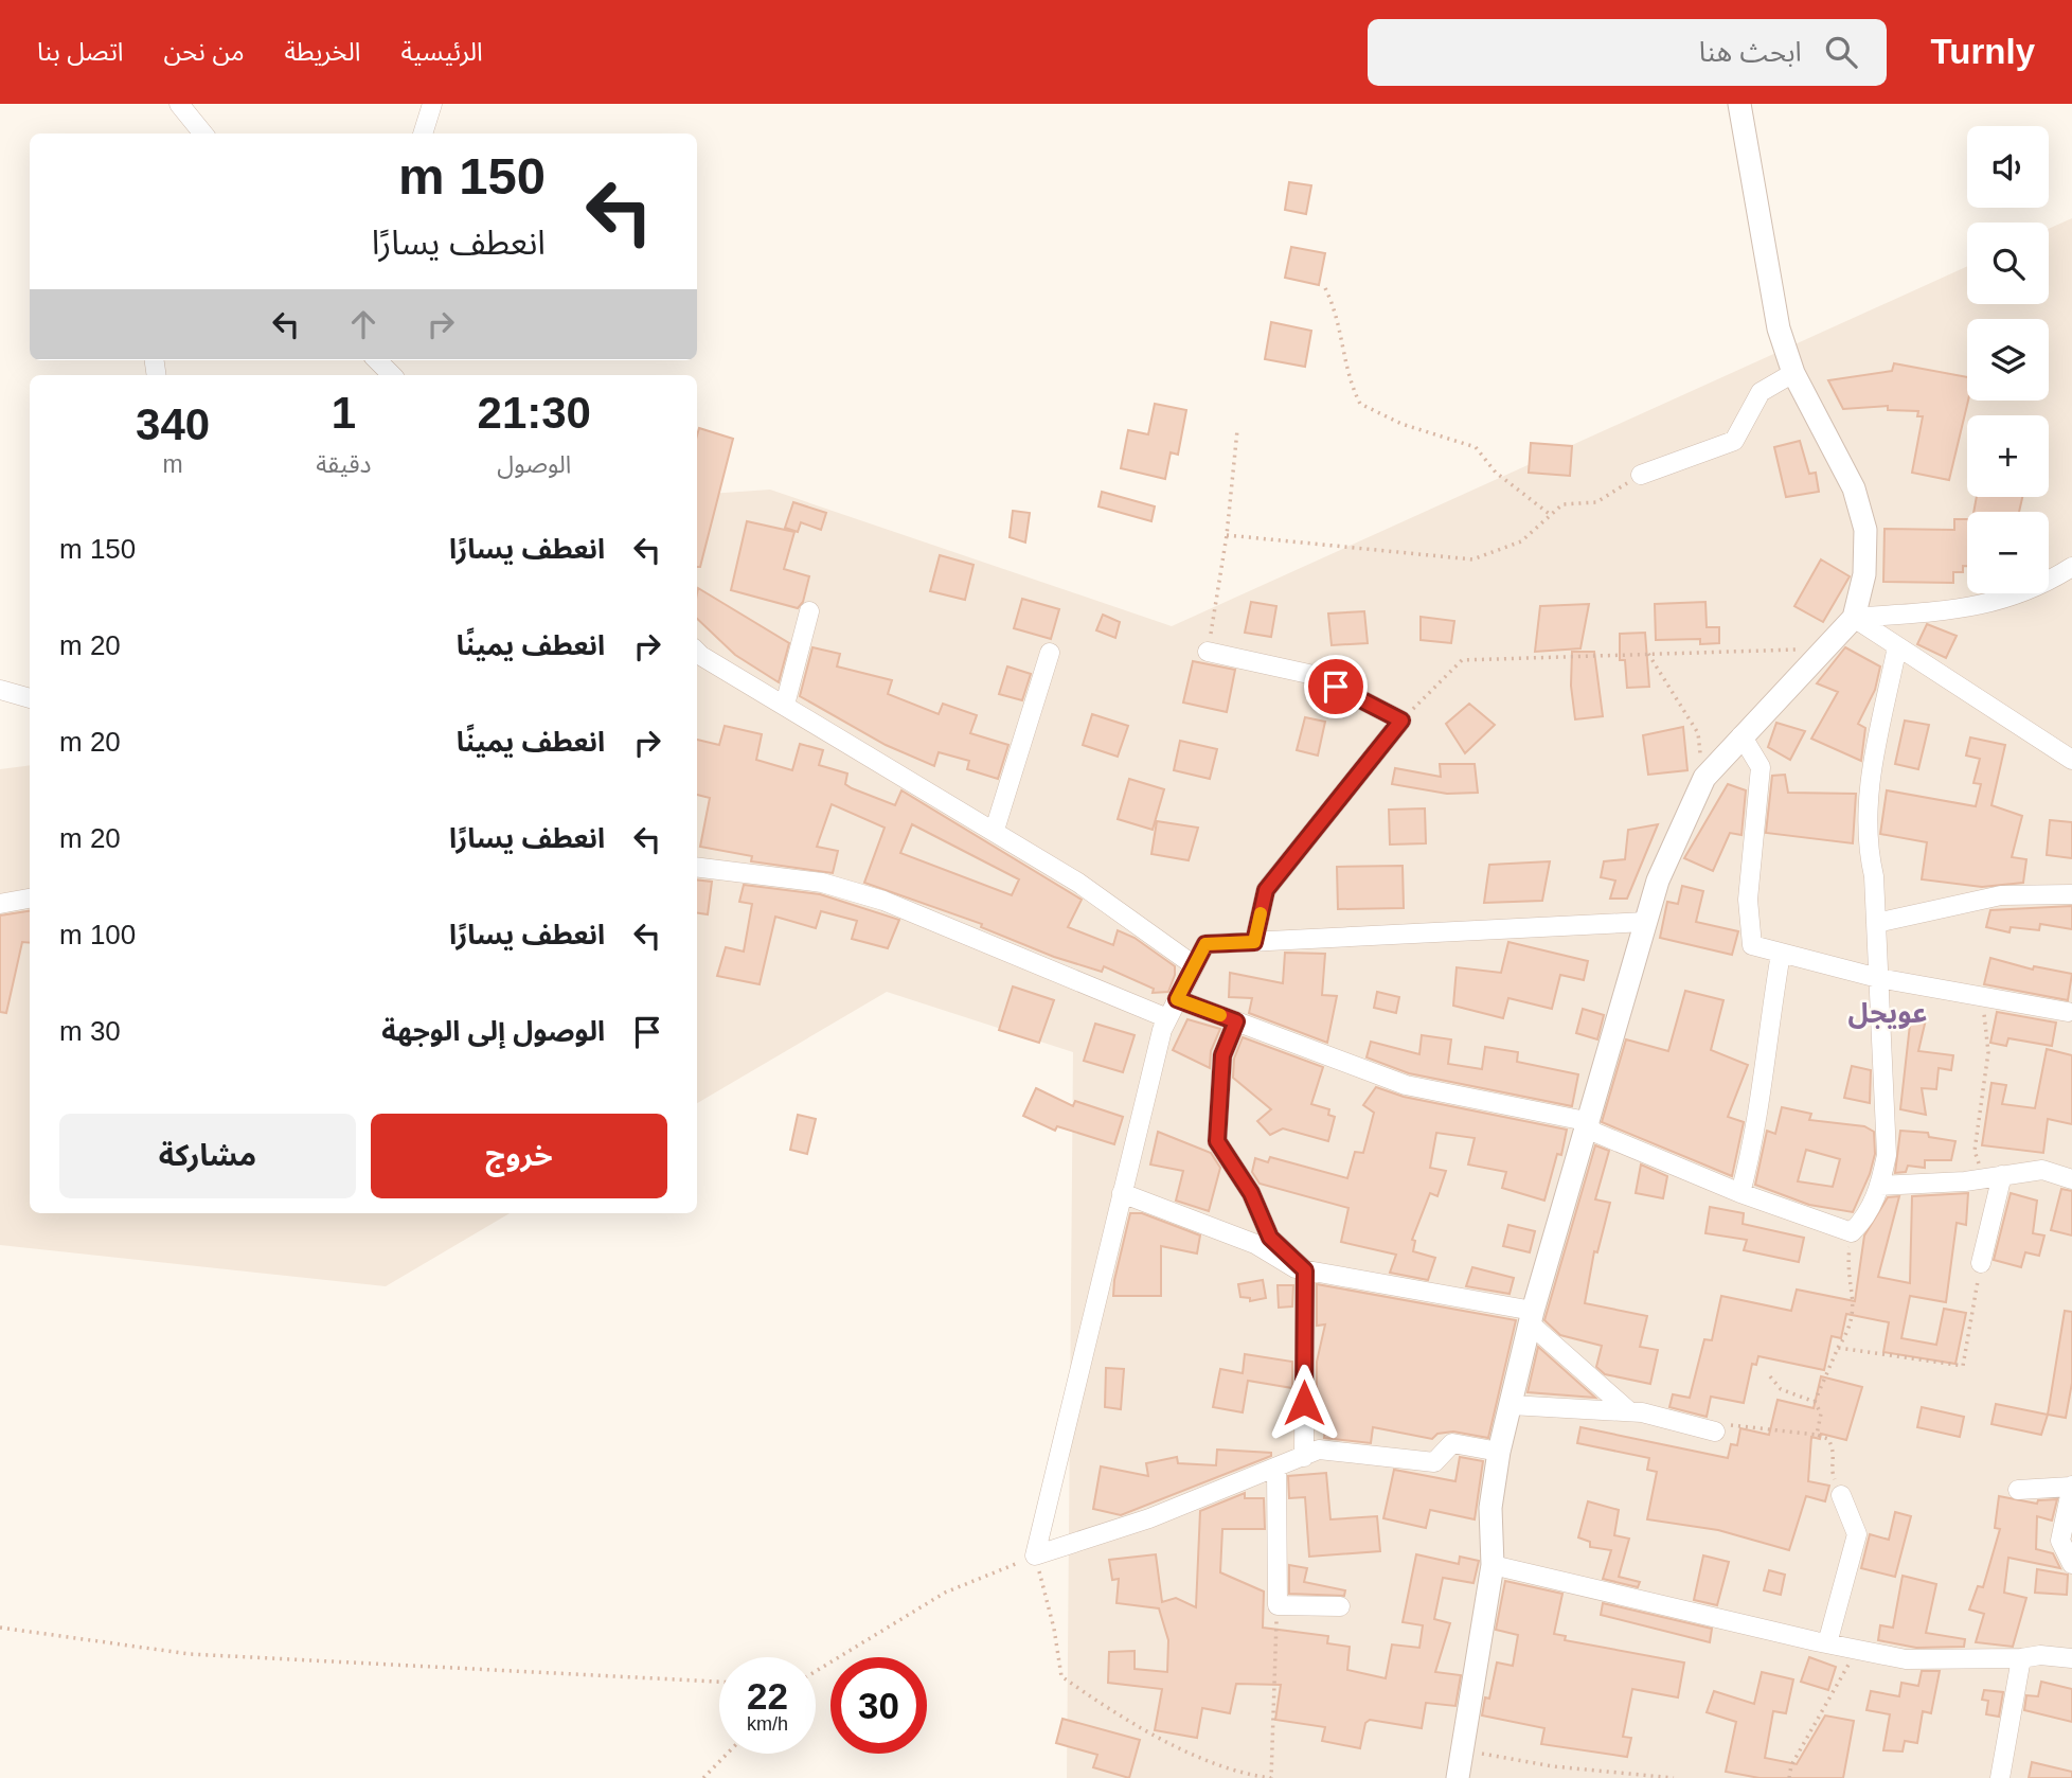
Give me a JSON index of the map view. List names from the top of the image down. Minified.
{"districts":["عويجل"],"page":{"header":"Turnly","search":"ابحث هنا","nav":["الرئيسية","الخريطة","من نحن","اتصل بنا"],"map_buttons":["+","−"],"turn":["150 m","انعطف يسارًا"],"eta":["21:30","الوصول","1","دقيقة","340","m"],"list":[{"name":"انعطف يسارًا","value":"150 m"},{"name":"انعطف يمينًا","value":"20 m"},{"name":"انعطف يمينًا","value":"20 m"},{"name":"انعطف يسارًا","value":"20 m"},{"name":"انعطف يسارًا","value":"100 m"},{"name":"الوصول إلى الوجهة","value":"30 m"}],"buttons":["خروج","مشاركة"],"speed":"22 km/h","limit":"30"}}
